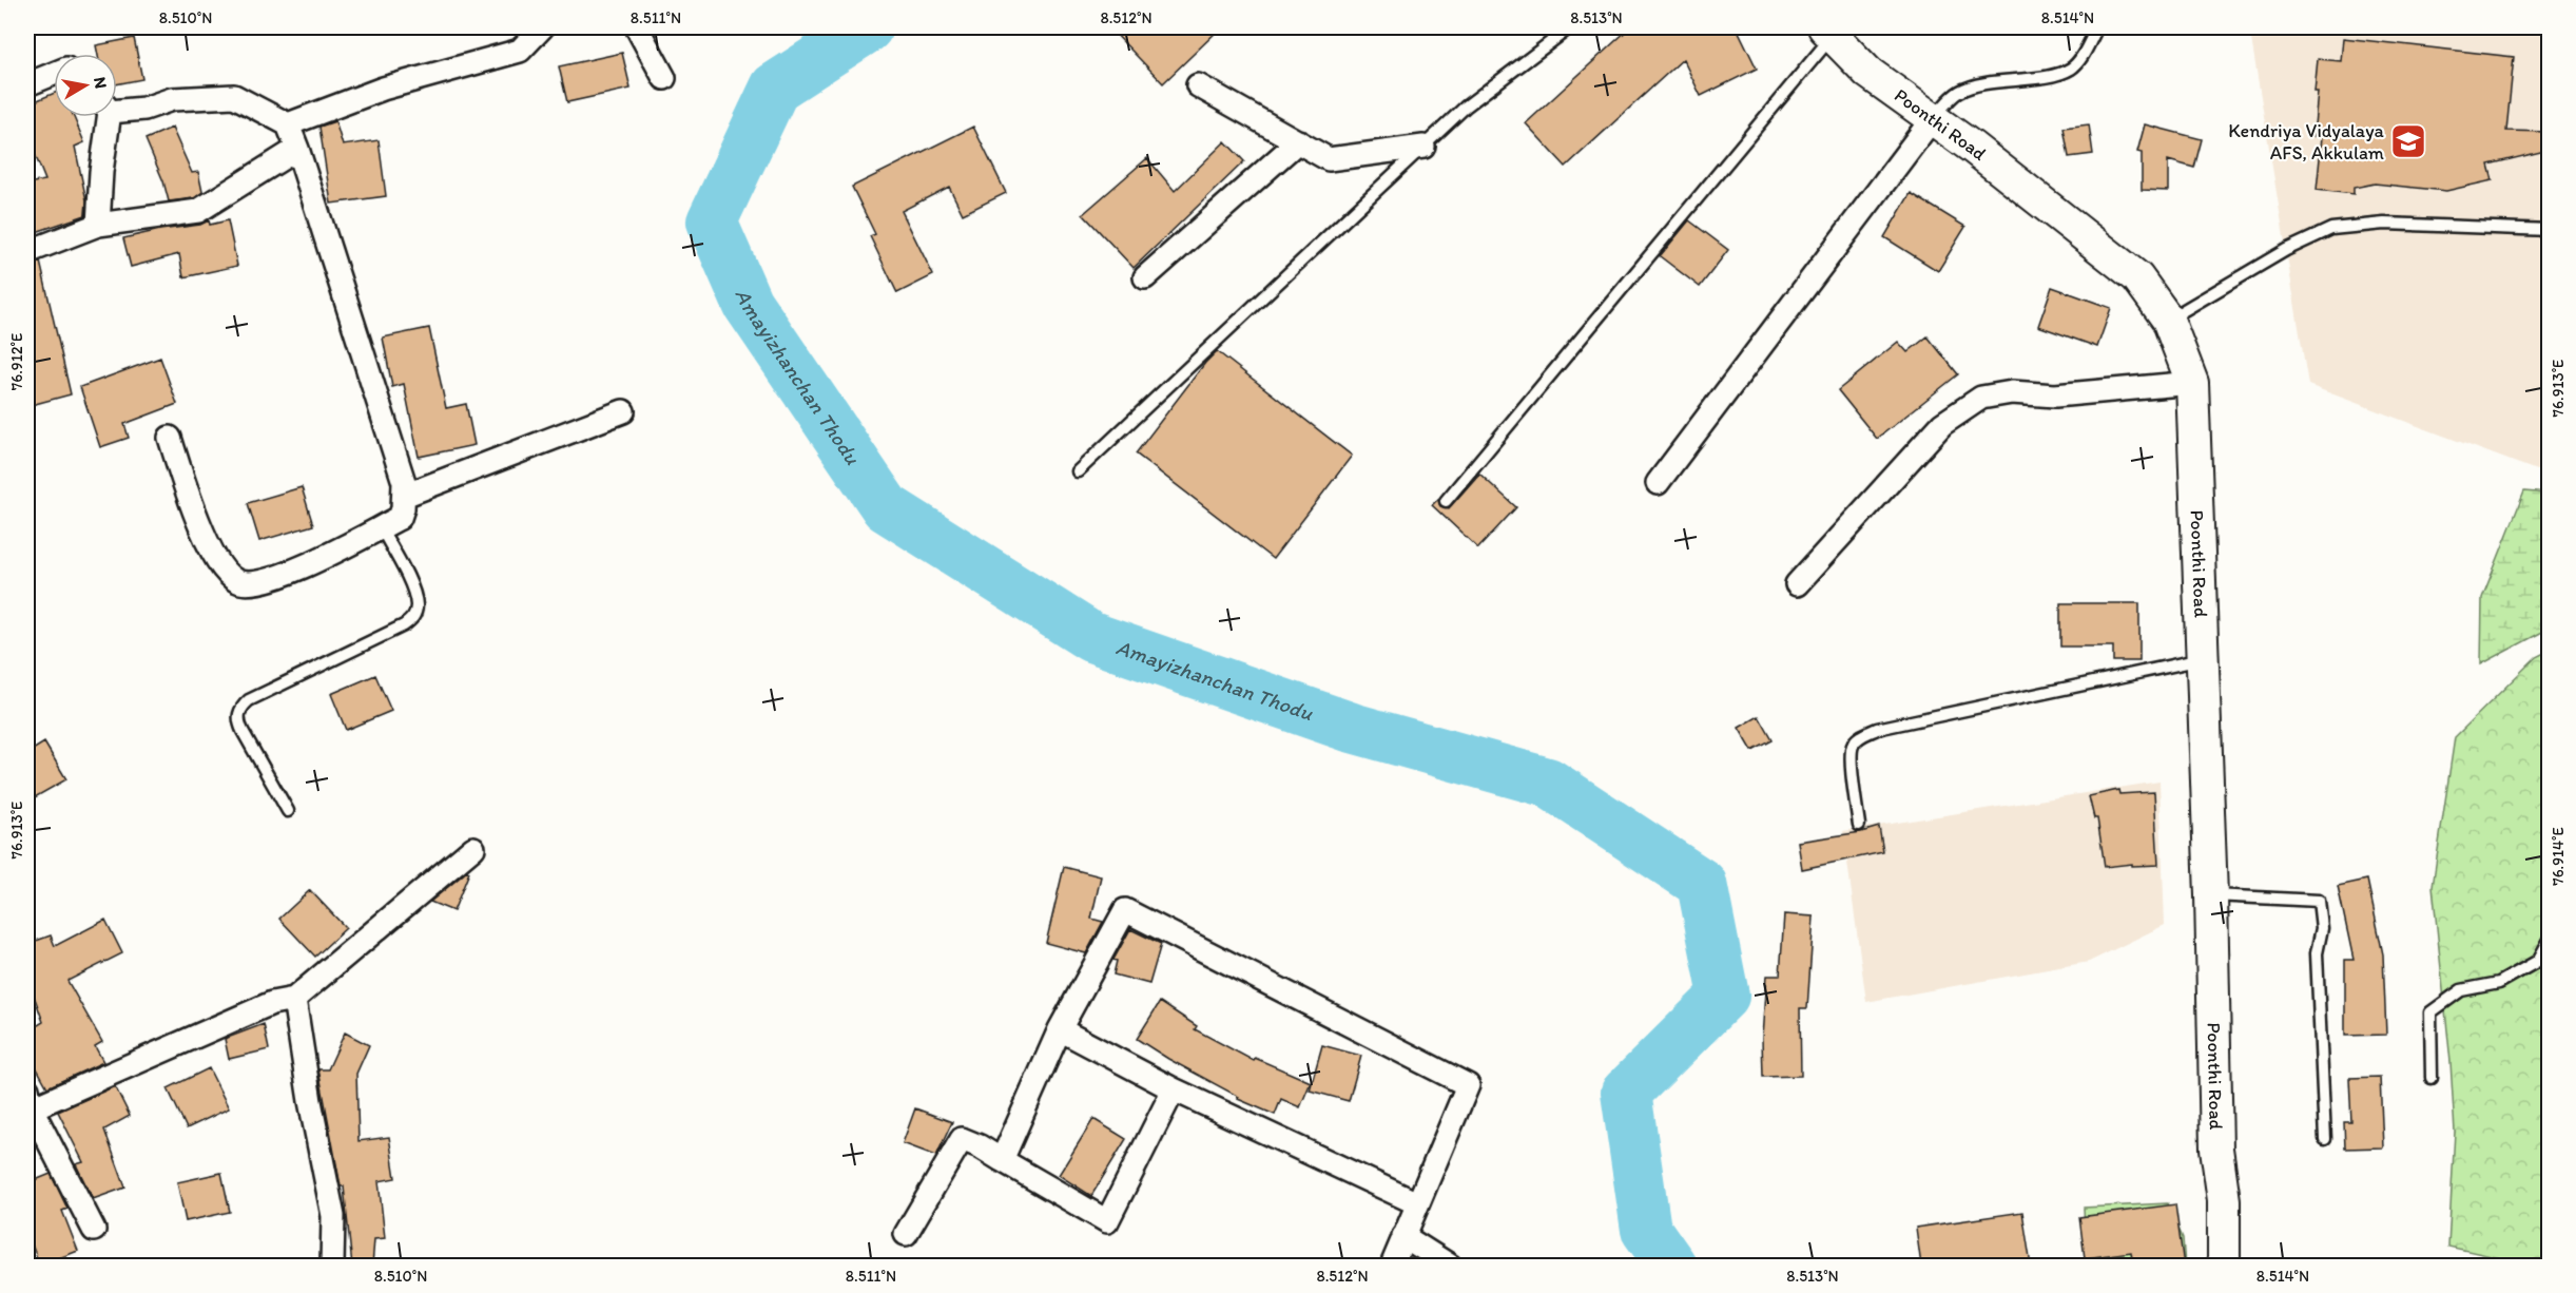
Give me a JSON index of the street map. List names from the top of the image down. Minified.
{"streets":{"main road":["Poonthi Road"]},"water":["Amayizhanchan Thodu"],"places":{"school or university":["Kendriya Vidyalaya AFS, Akkulam"]},"north":"right","coordinates":["8.510°N","8.511°N","8.512°N","8.513°N","8.514°N","76.912°E","76.913°E","76.914°E"]}
